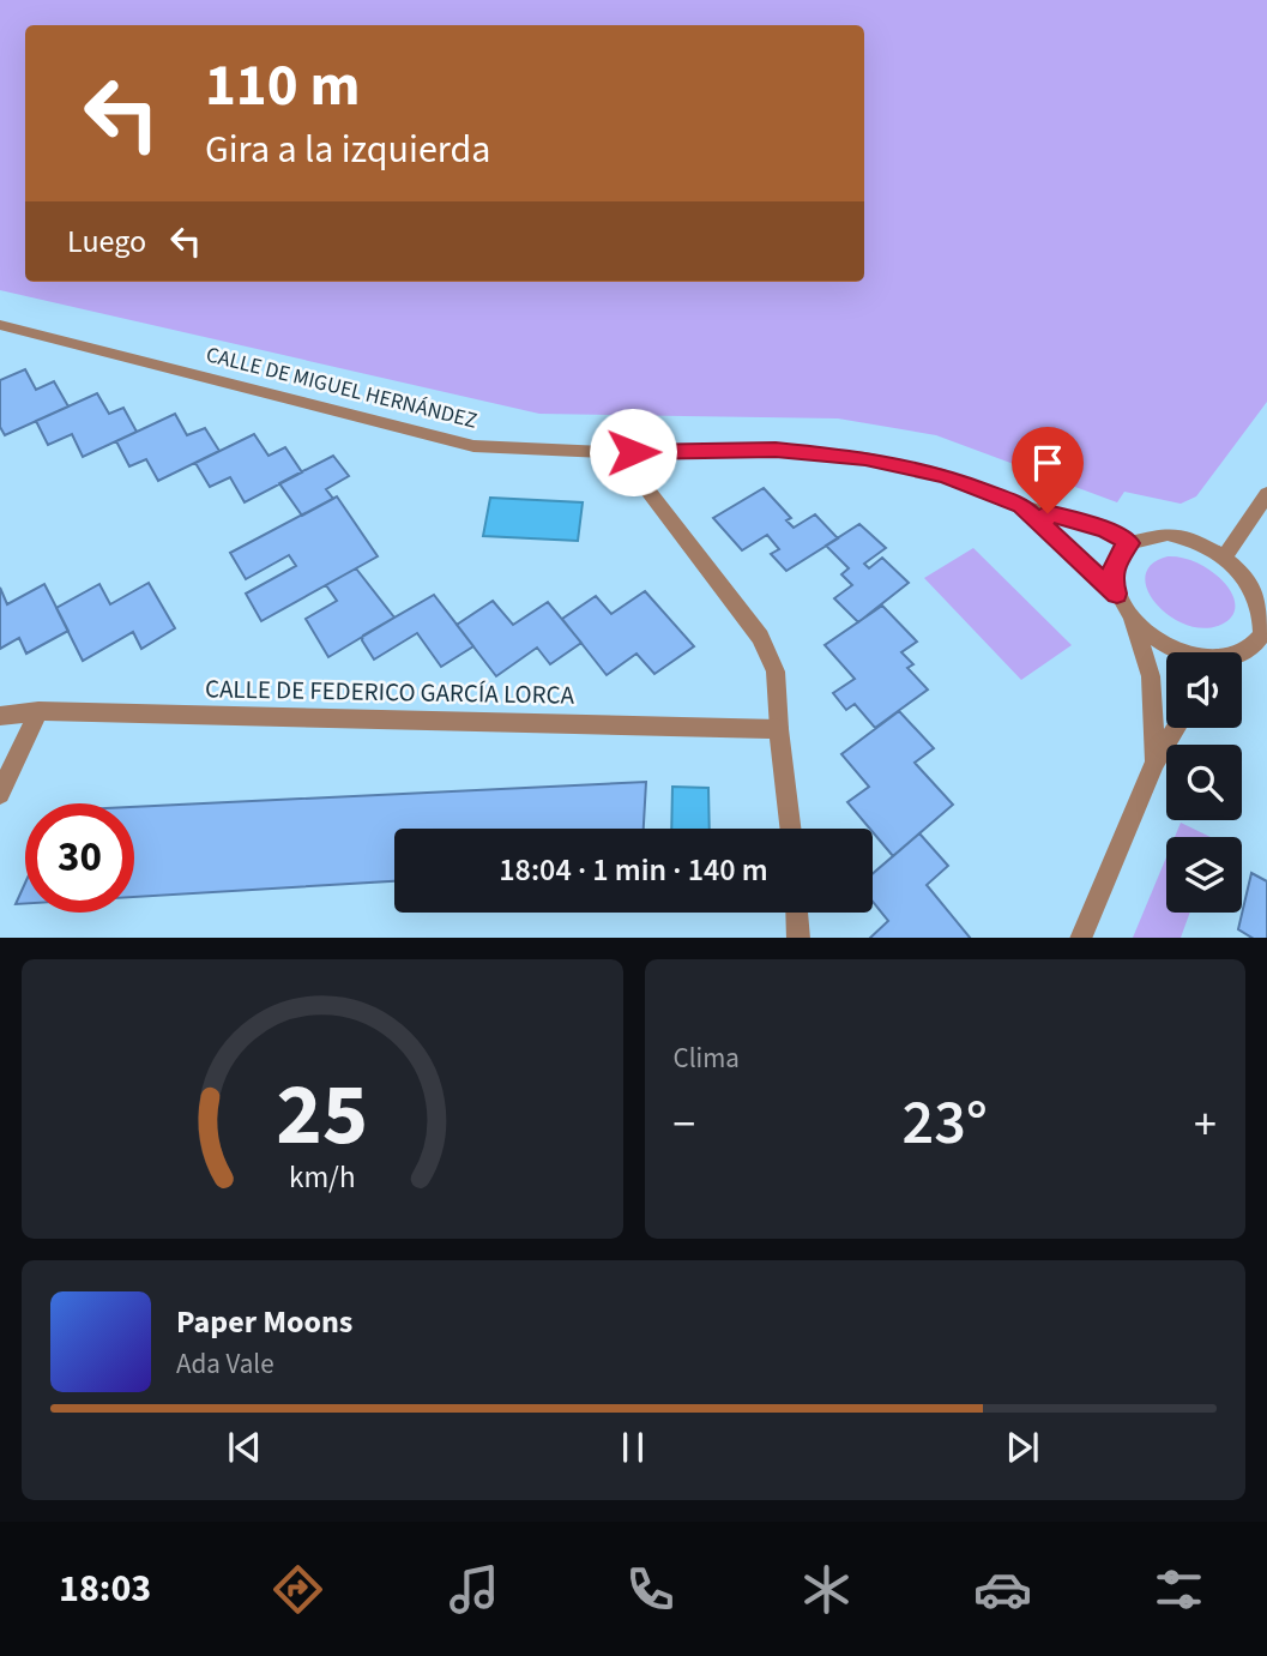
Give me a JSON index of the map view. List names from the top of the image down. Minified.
{"streets":{"street":["CALLE DE MIGUEL HERNÁNDEZ","CALLE DE FEDERICO GARCÍA LORCA"]},"page":{"turn":["110 m","Gira a la izquierda"],"then":"Luego","limit":"30","trip":"18:04 · 1 min · 140 m","tile":"Clima","heat":["−","23°","+"],"song":["Paper Moons","Ada Vale"],"tabs":"18:03","gauge":["25","km/h"]}}
